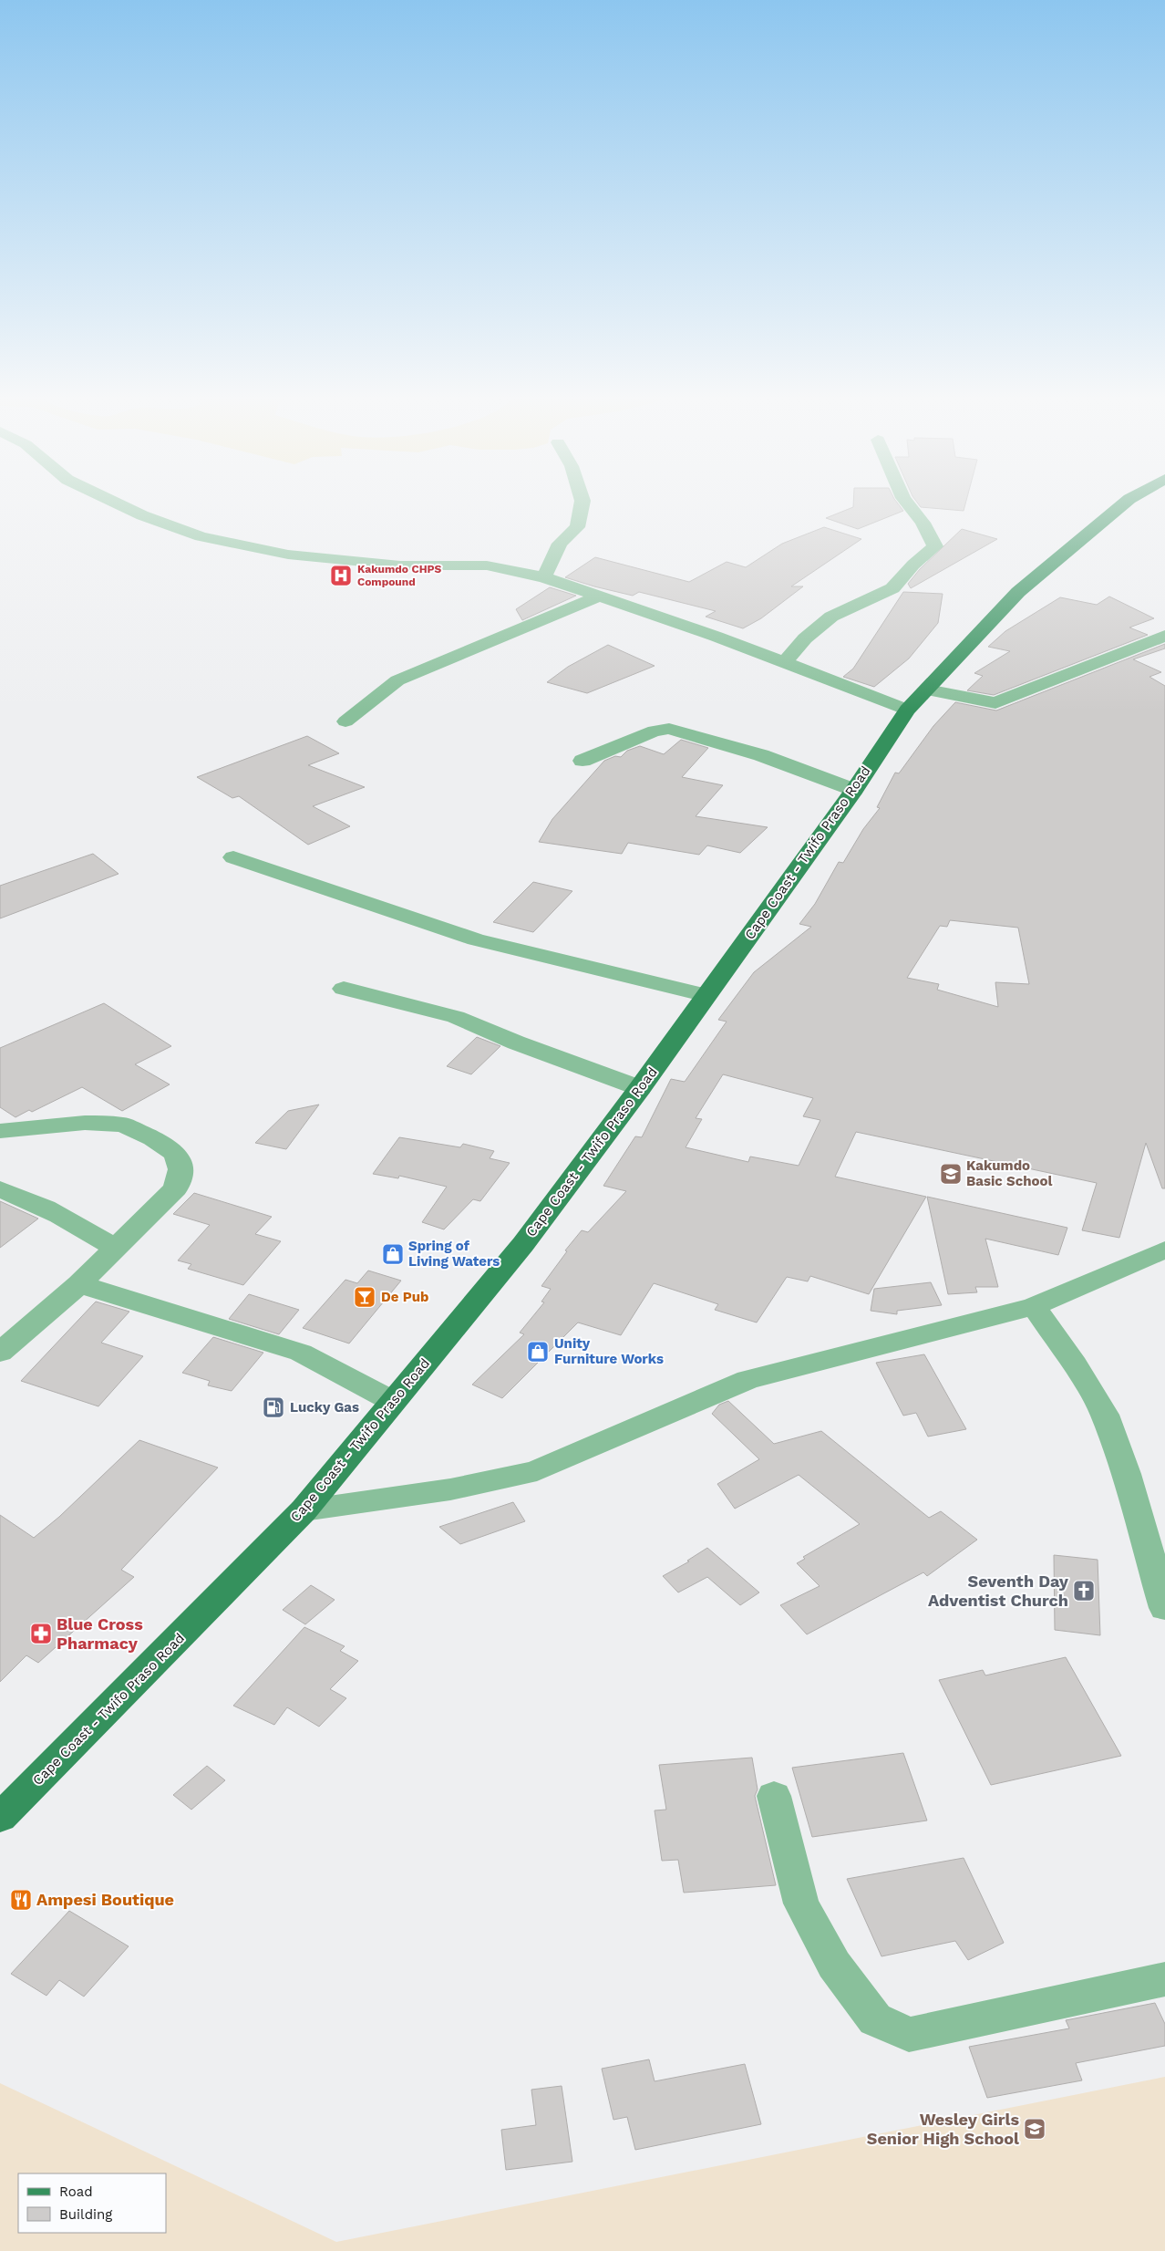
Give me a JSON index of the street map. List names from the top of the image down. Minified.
{"streets":{"main road":["Cape Coast - Twifo Praso Road"]},"places":{"hospital":["Kakumdo CHPS Compound"],"school or university":["Kakumdo Basic School","Wesley Girls Senior High School"],"shop":["Spring of Living Waters","Unity Furniture Works"],"bar":["De Pub"],"fuel station":["Lucky Gas"],"church":["Seventh Day Adventist Church"],"pharmacy":["Blue Cross Pharmacy"],"restaurant":["Ampesi Boutique"]},"legend":["Road","Building"]}
